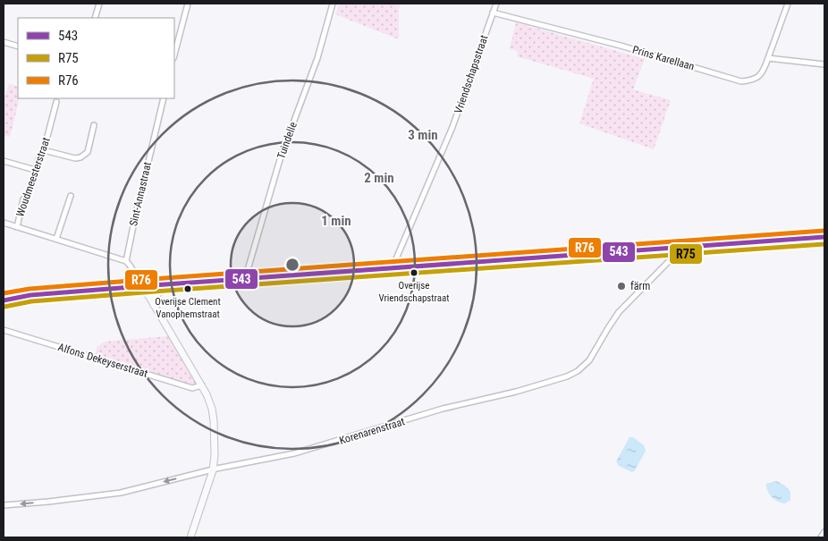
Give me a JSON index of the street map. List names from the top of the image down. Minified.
{"streets":{"street":["Prins Karellaan","Vriendschapsstraat","Tuindelle","Woudmeesterstraat","Sint-Annastraat","Alfons Dekeyserstraat","Korenarenstraat"]},"crossings":[["Prins Karellaan","Vriendschapsstraat"]],"places":["Overijse Vriendschapstraat","färm","Overijse Clement Vanophemstraat"],"lines":["transit line R76","transit line 543","transit line R75"],"legend":["543","R75","R76"],"rings":["3 min","2 min","1 min"]}
